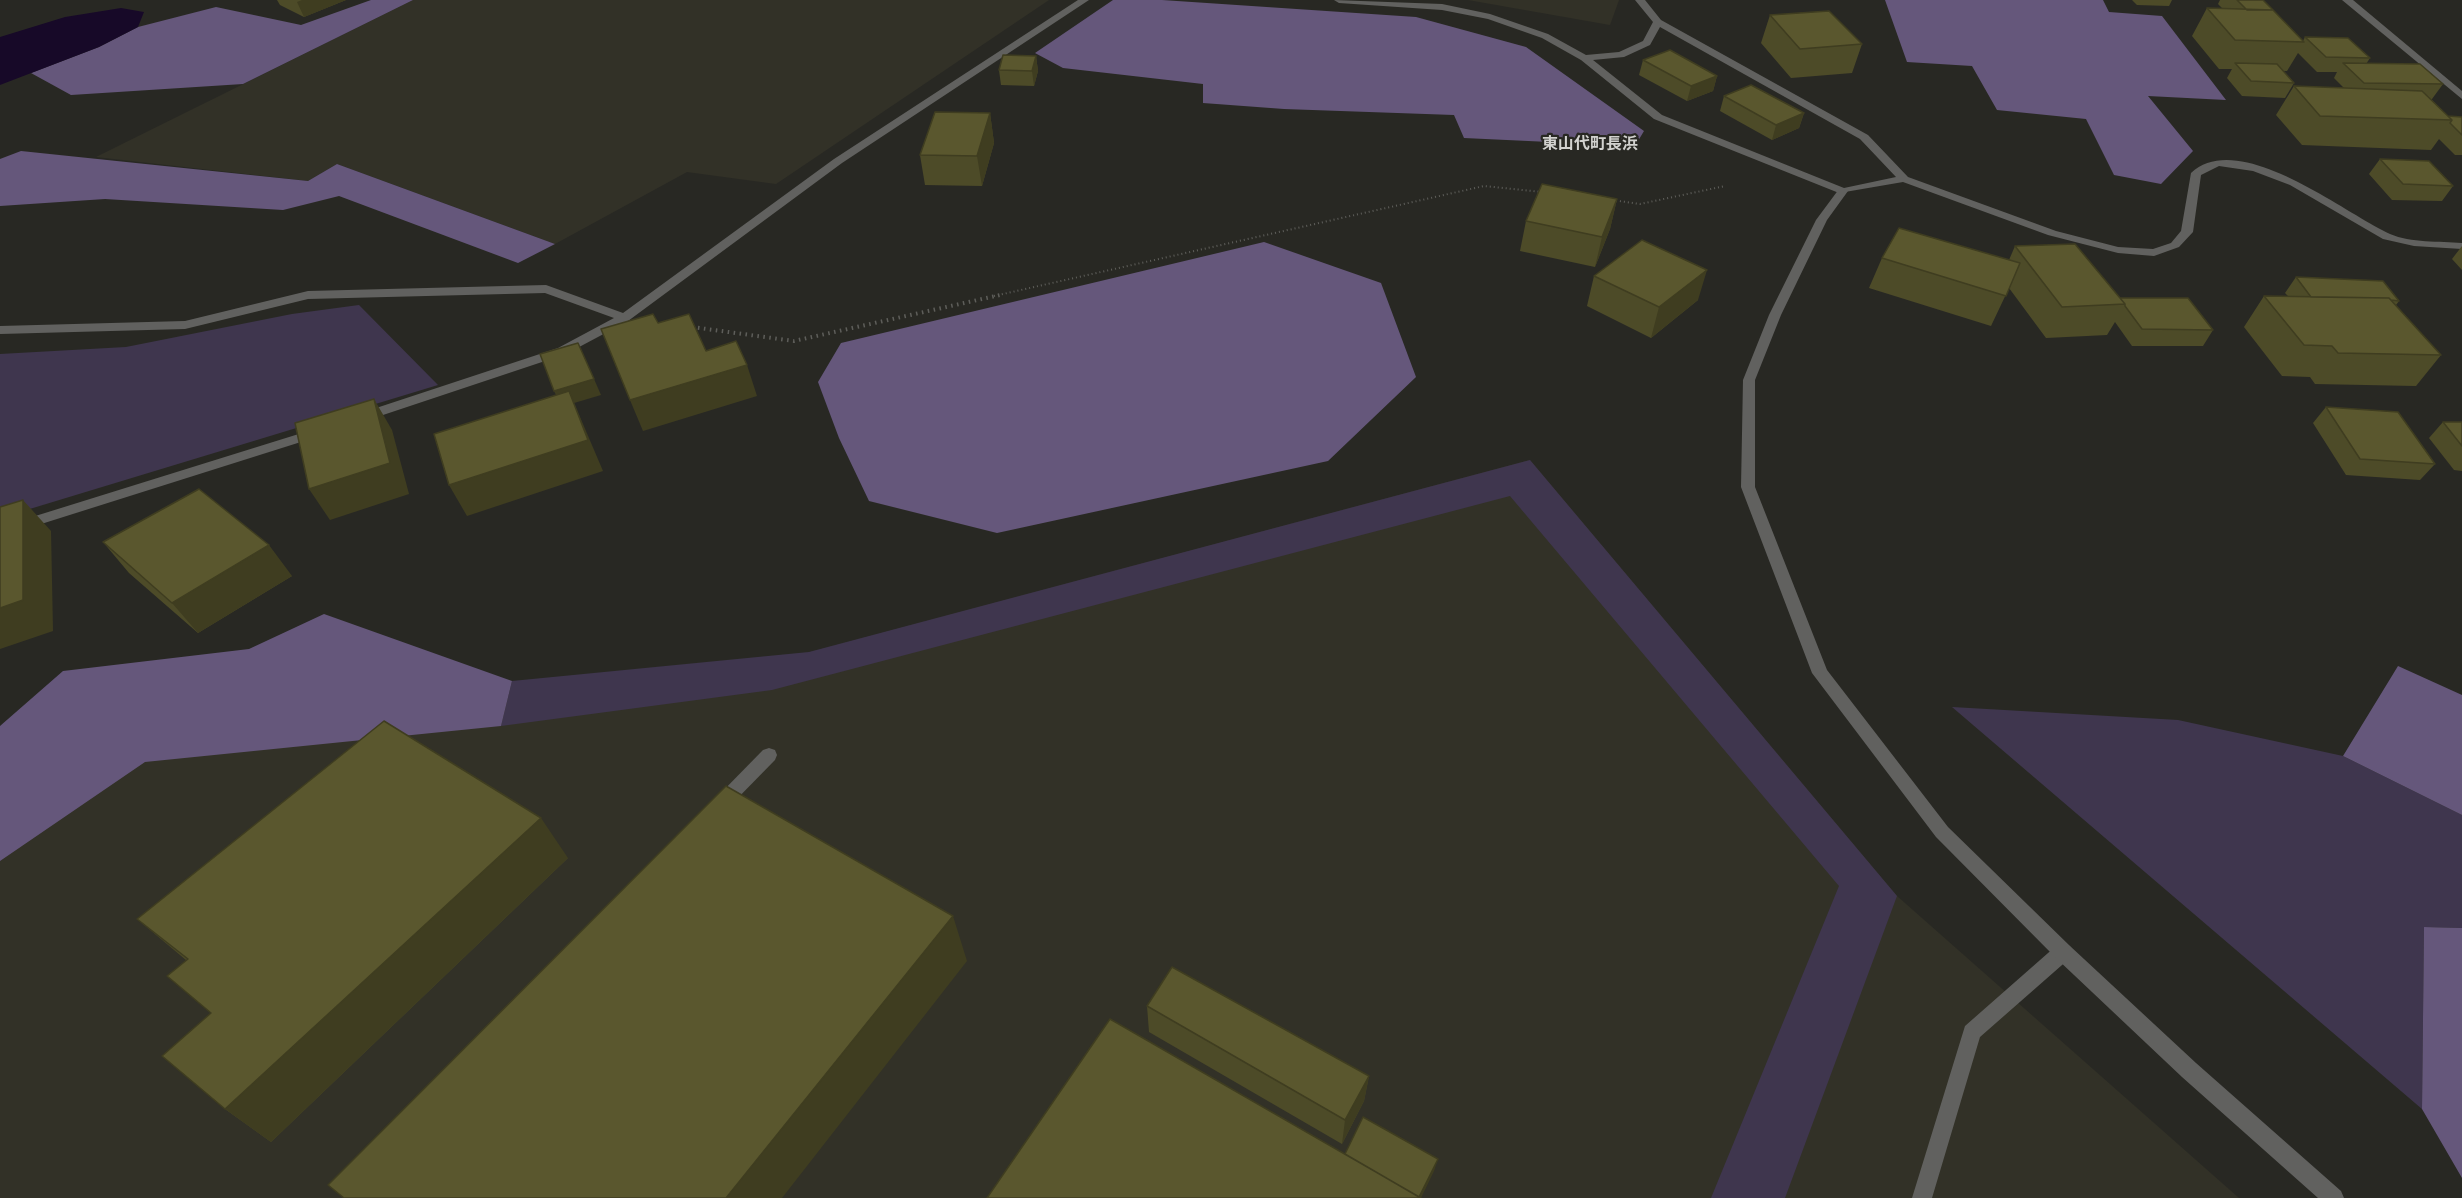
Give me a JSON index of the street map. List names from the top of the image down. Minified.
{"districts":["東山代町長浜"]}
